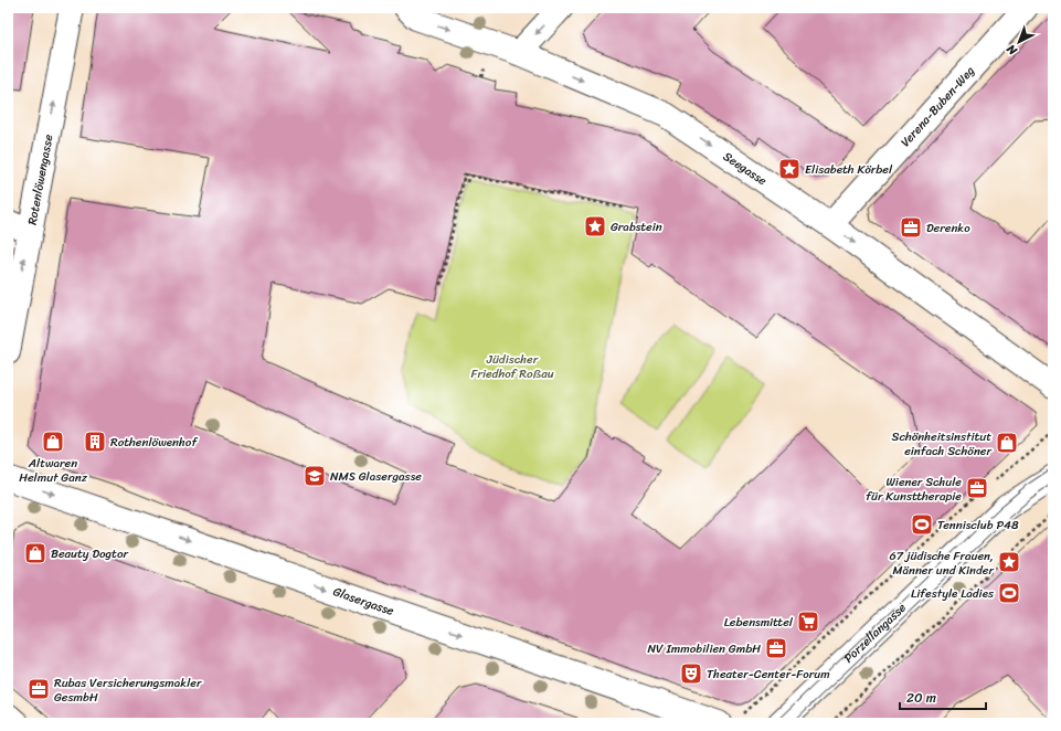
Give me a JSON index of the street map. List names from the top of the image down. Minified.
{"streets":{"street":["Verena-Buben-Weg","Seegasse","Rotenlöwengasse","Glasergasse","Porzellangasse"]},"crossings":[["Verena-Buben-Weg","Seegasse"]],"one_way":["Seegasse","Rotenlöwengasse","Glasergasse"],"parks":["Jüdischer Friedhof Roßau"],"places":{"place":["Elisabeth Körbel","Grabstein","67 jüdische Frauen, Männer und Kinder"],"office":["Derenko","Wiener Schule für Kunsttherapie","NV Immobilien GmbH","Rubas Versicherungsmakler GesmbH"],"shop":["Altwaren Helmut Ganz","Schönheitsinstitut einfach Schöner","Beauty Dogtor"],"building":["Rothenlöwenhof"],"school or university":["NMS Glasergasse"],"sports":["Tennisclub P48","Lifestyle Ladies"],"supermarket":["Lebensmittel"],"theatre":["Theater-Center-Forum"]},"scale_bar":"20 m","north":"bottom left"}
